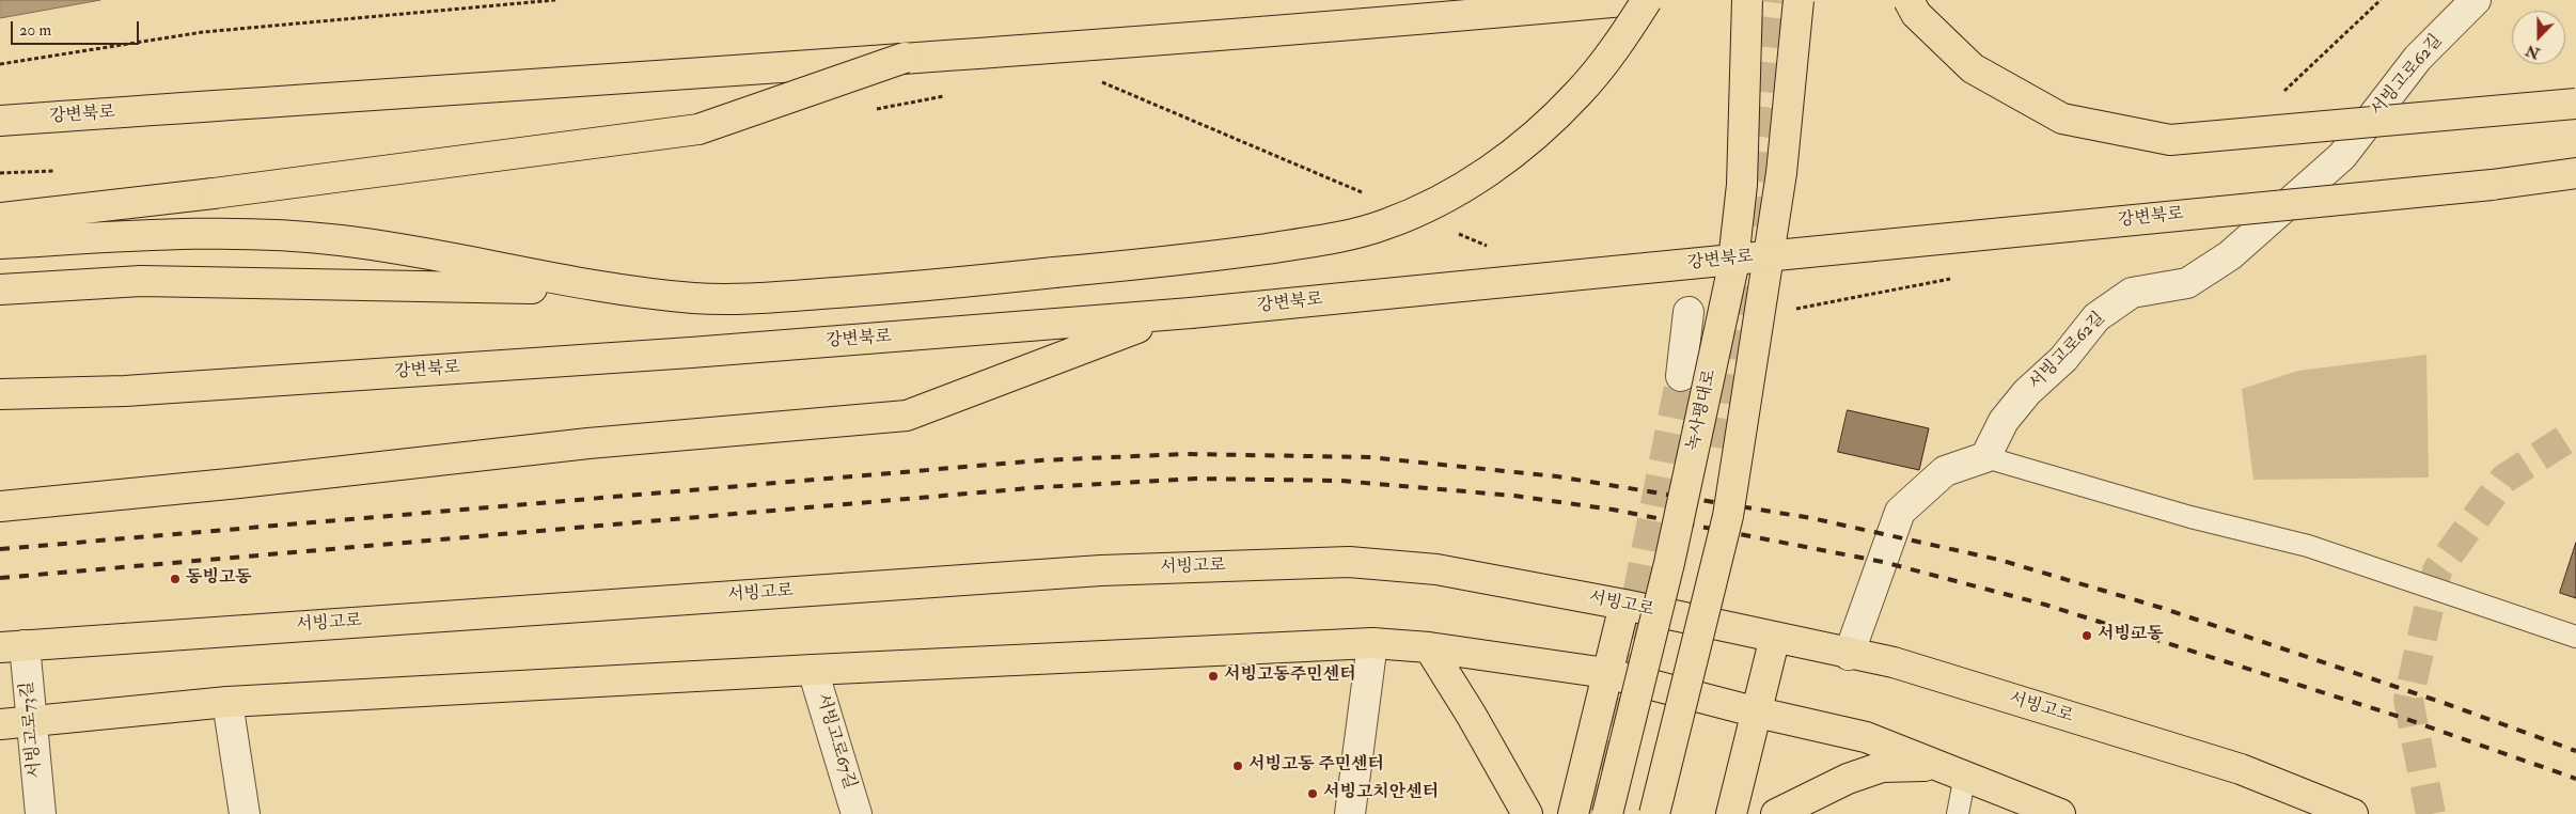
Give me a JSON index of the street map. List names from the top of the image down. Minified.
{"streets":{"main road":["강변북로","녹사평대로","서빙고로"],"street":["서빙고로62길","서빙고로73길","서빙고로67길"]},"crossings":[["서빙고로","서빙고로73길"]],"places":["동빙고동","서빙고동","서빙고동주민센터","서빙고동 주민센터","서빙고치안센터"],"scale_bar":"20 m","north":"bottom"}
